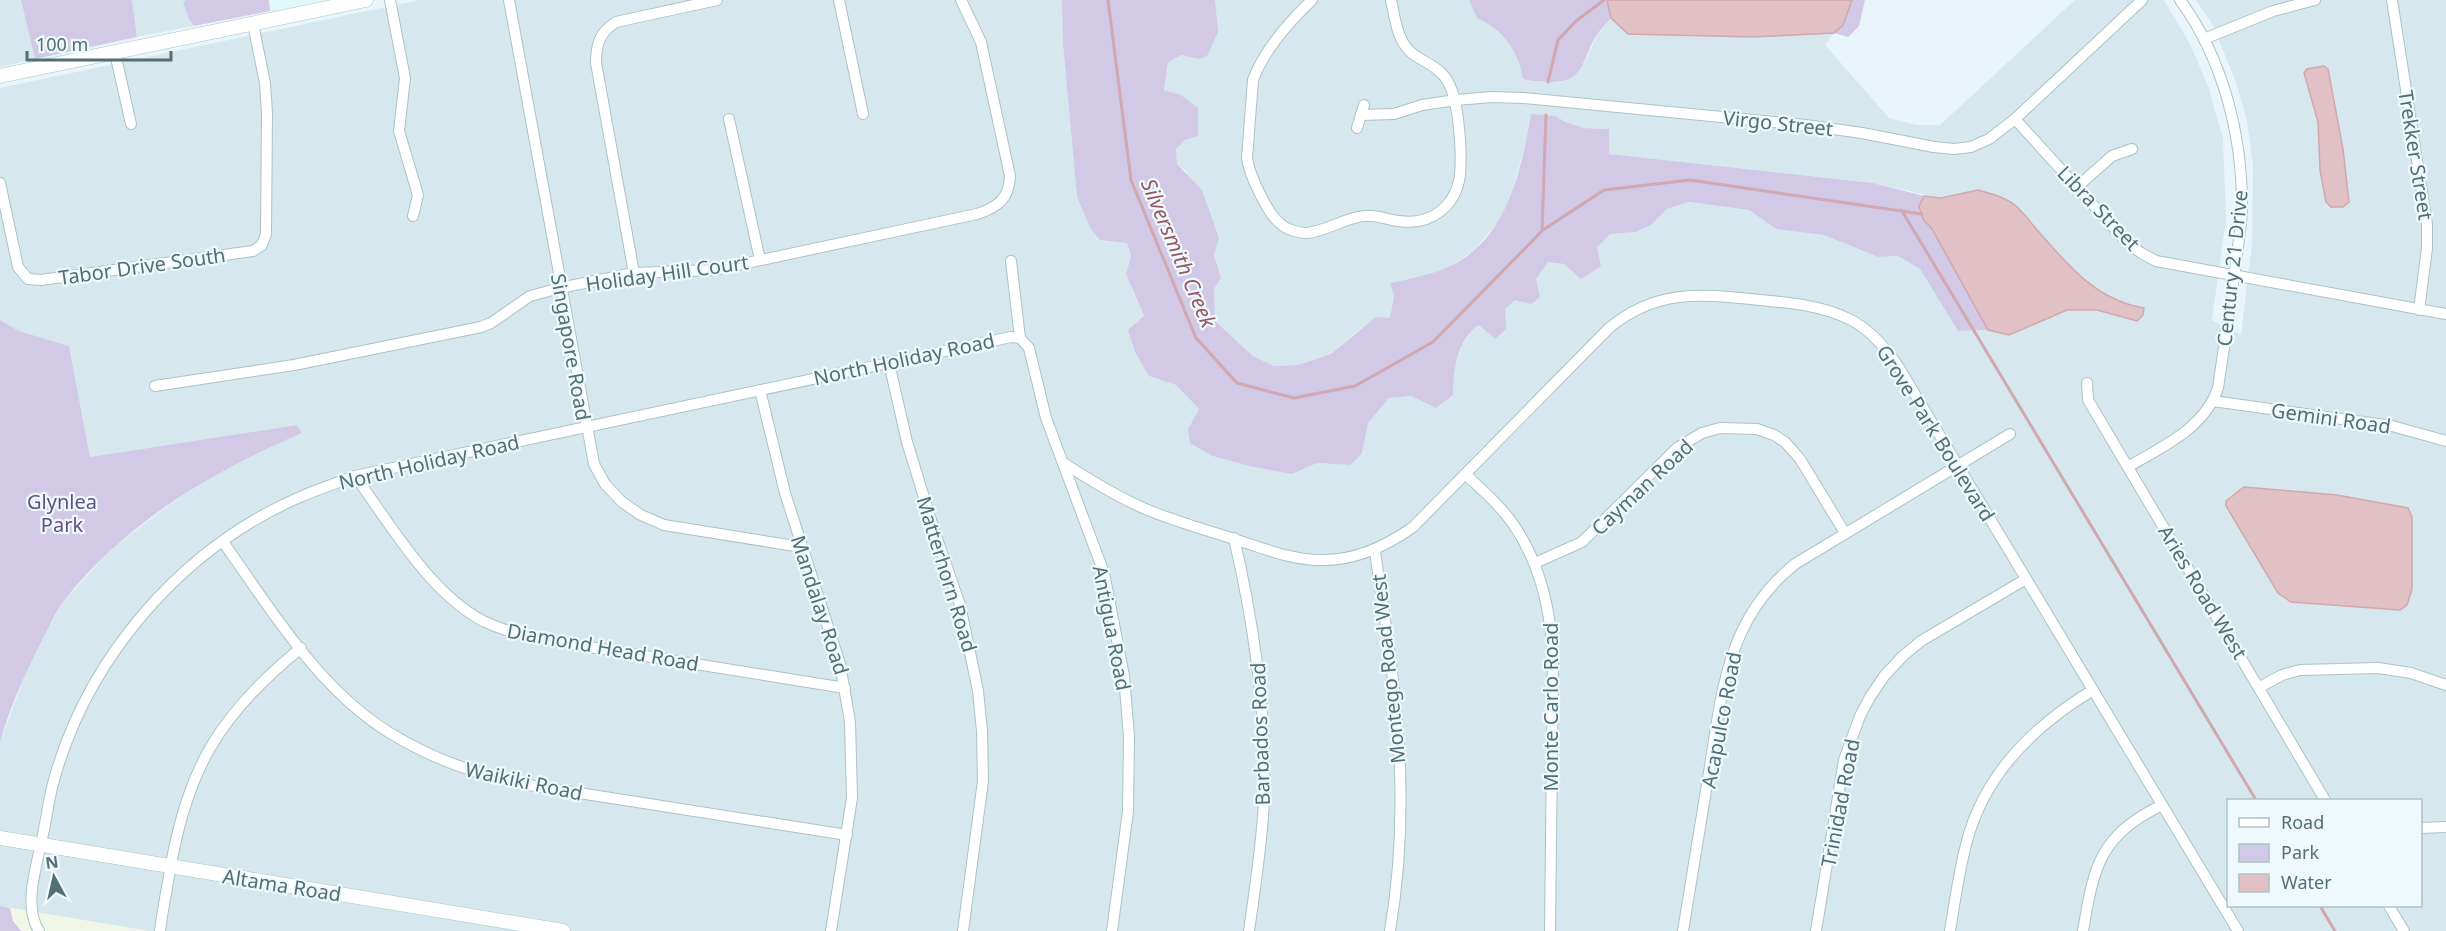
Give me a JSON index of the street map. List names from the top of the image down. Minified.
{"streets":{"street":["Virgo Street","Trekker Street","Libra Street","Tabor Drive South","Century 21 Drive","Holiday Hill Court","Singapore Road","North Holiday Road","Gemini Road","Grove Park Boulevard","Cayman Road","Matterhorn Road","Aries Road West","Mandalay Road","Antigua Road","Diamond Head Road","Montego Road West","Monte Carlo Road","Acapulco Road","Barbados Road","Waikiki Road","Trinidad Road","Altama Road"]},"crossings":[["Virgo Street","Libra Street"],["Trekker Street","Libra Street"],["Libra Street","Century 21 Drive"],["Century 21 Drive","Gemini Road"],["Century 21 Drive","Aries Road West"],["Holiday Hill Court","Singapore Road"],["Singapore Road","North Holiday Road"],["Singapore Road","Mandalay Road"],["North Holiday Road","Matterhorn Road"],["North Holiday Road","Mandalay Road"],["North Holiday Road","Antigua Road"],["North Holiday Road","Diamond Head Road"],["North Holiday Road","Waikiki Road"],["North Holiday Road","Altama Road"],["Grove Park Boulevard","Antigua Road"],["Grove Park Boulevard","Montego Road West"],["Grove Park Boulevard","Monte Carlo Road"],["Grove Park Boulevard","Acapulco Road"],["Grove Park Boulevard","Barbados Road"],["Grove Park Boulevard","Trinidad Road"],["Cayman Road","Monte Carlo Road"],["Cayman Road","Acapulco Road"],["Mandalay Road","Diamond Head Road"],["Mandalay Road","Waikiki Road"]],"water":["Silversmith Creek"],"parks":["Glynlea Park"],"legend":["Road","Park","Water"],"scale_bar":"100 m","north":"top"}
